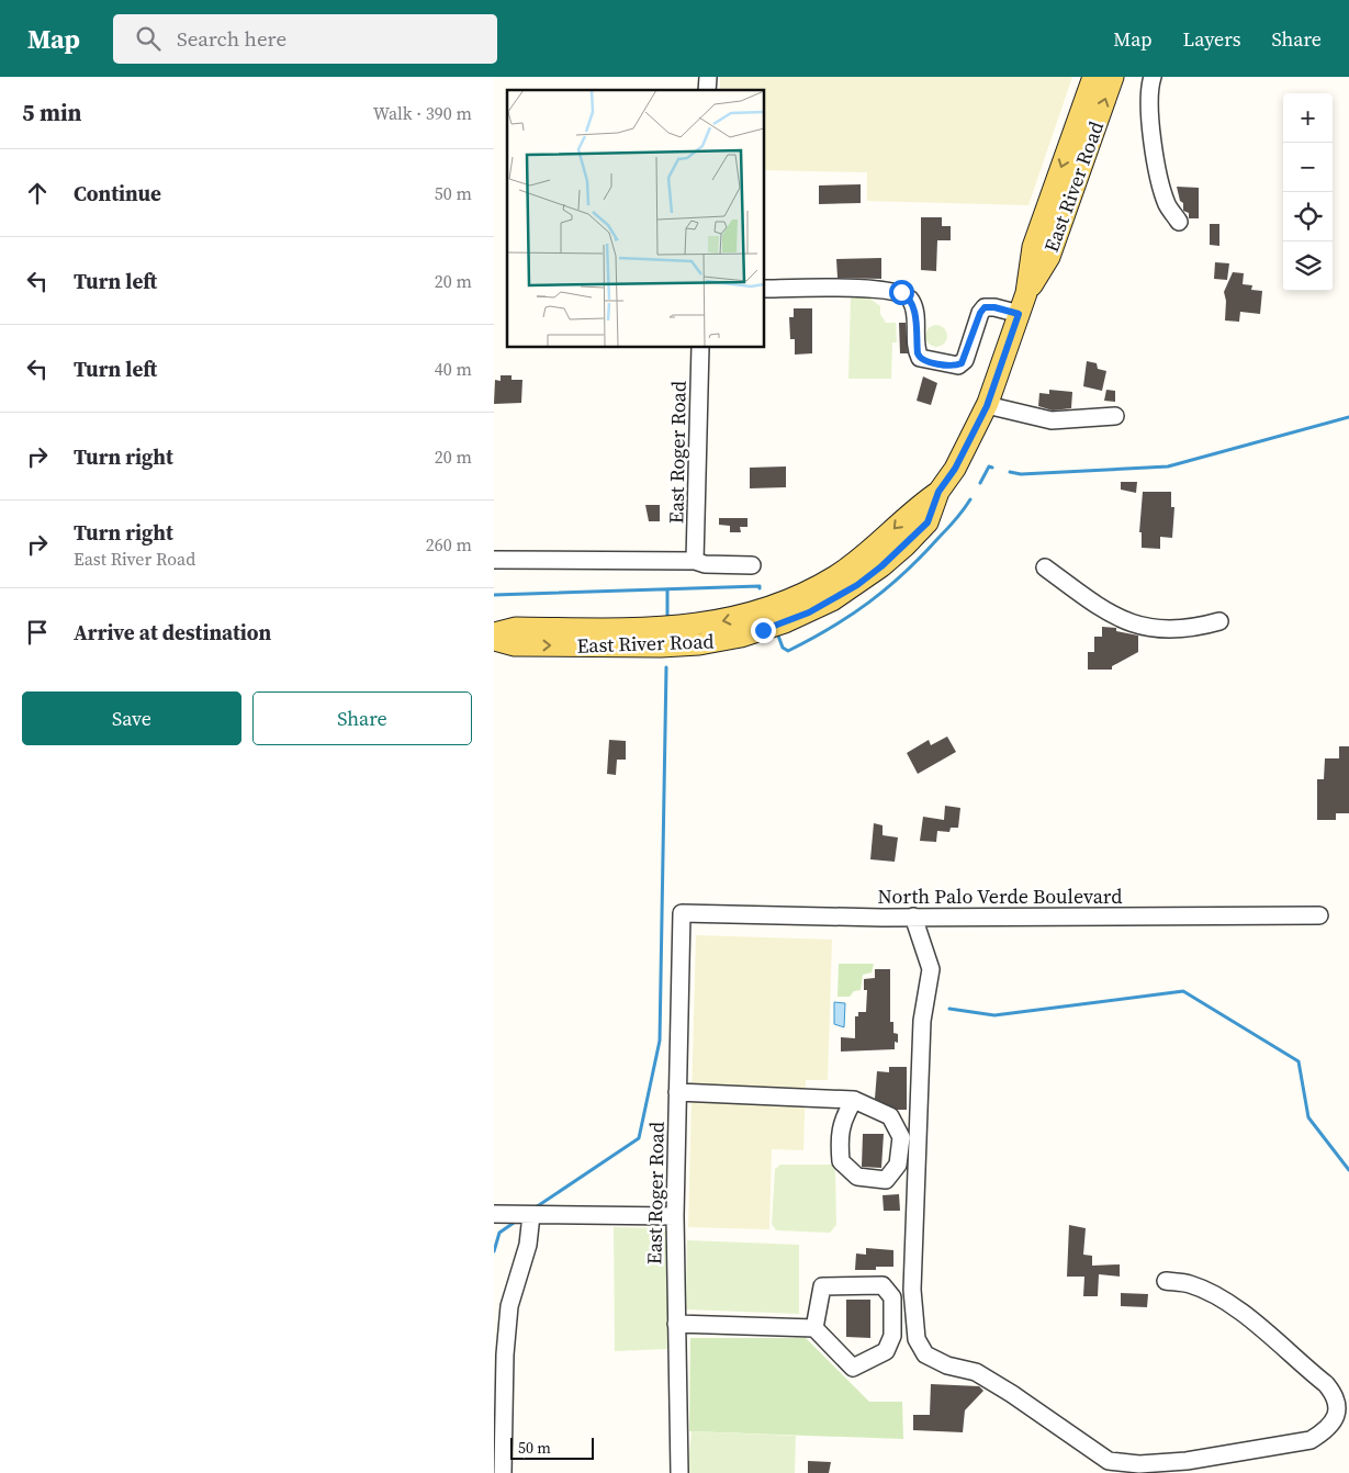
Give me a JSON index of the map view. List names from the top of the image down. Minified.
{"streets":{"main road":["East River Road"],"street":["East Roger Road","North Palo Verde Boulevard"]},"crossings":[["East Roger Road","North Palo Verde Boulevard"]],"scale_bar":"50 m","page":{"header":"Map","search":"Search here","nav":["Map","Layers","Share"],"heading":["5 min","Walk · 390 m"],"map_buttons":["+","−"],"list":[["Continue","50 m"],["Turn left","20 m"],["Turn left","40 m"],["Turn right","20 m"],["Turn right","East River Road","260 m"],"Arrive at destination"],"buttons":["Save","Share"],"scale":"50 m"}}
